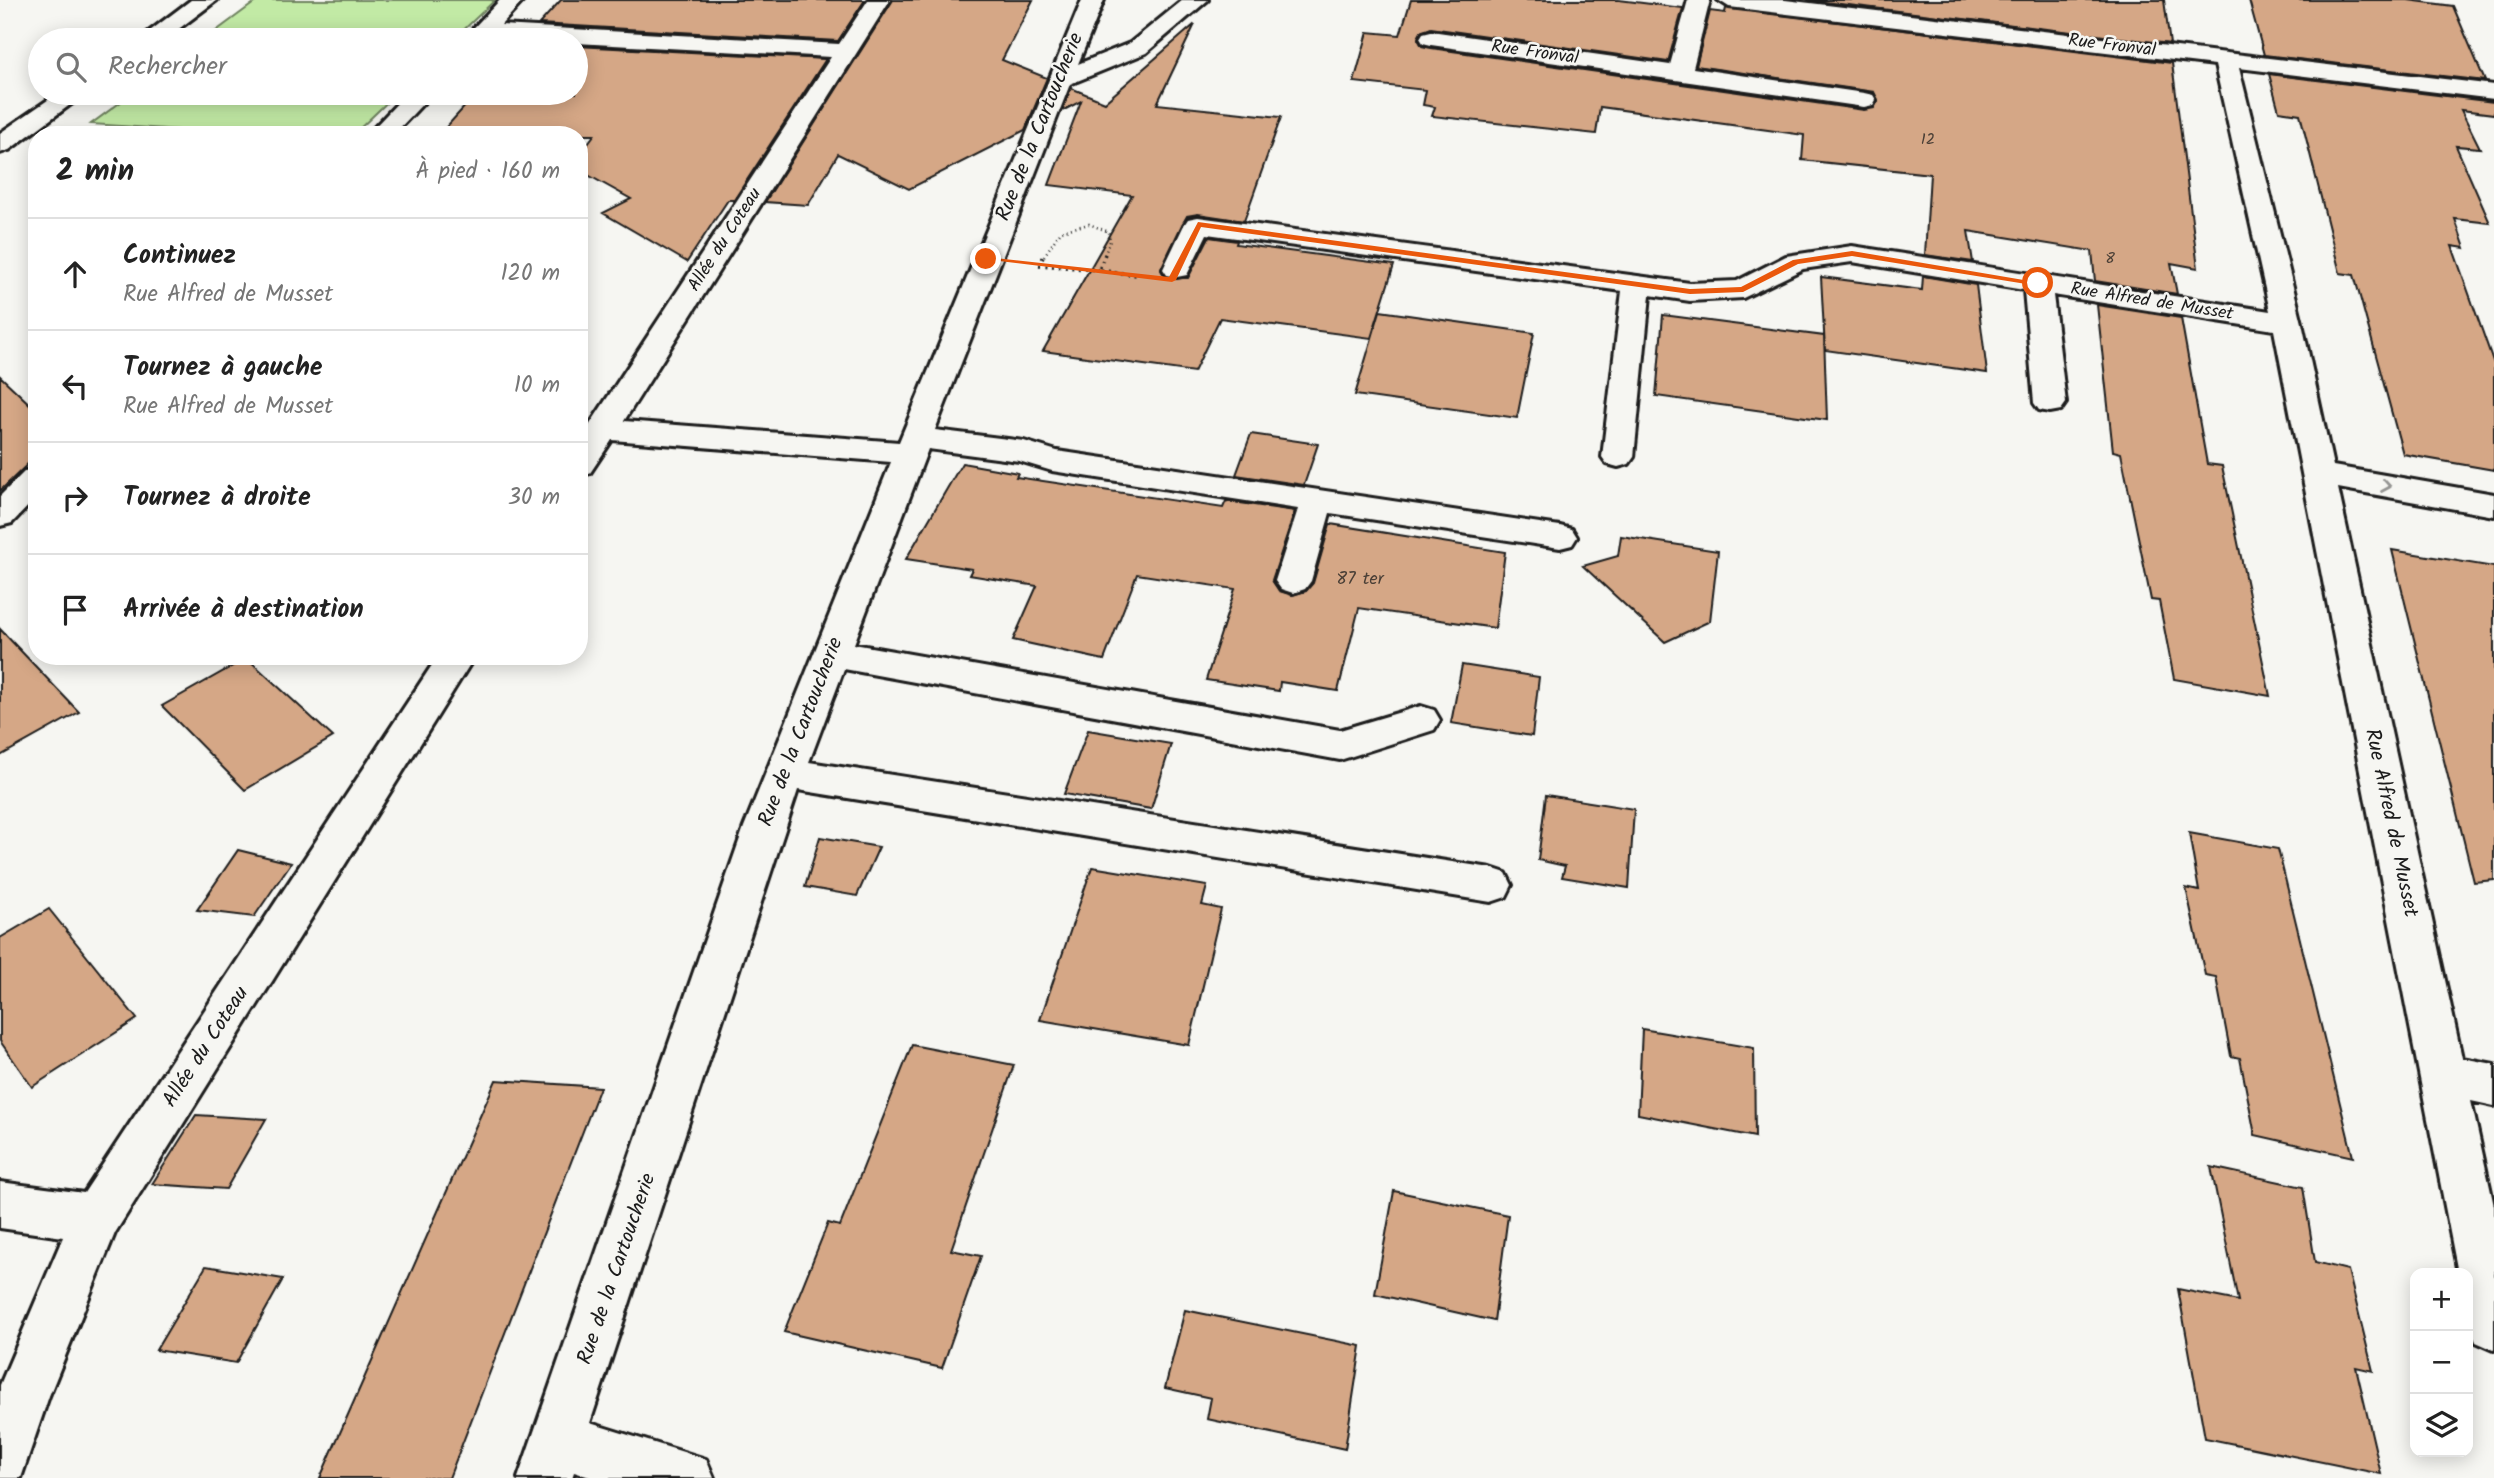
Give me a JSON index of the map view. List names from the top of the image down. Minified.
{"streets":{"street":["Rue Fronval","Rue de la Cartoucherie","Allée du Coteau","Rue Alfred de Musset"]},"crossings":[["Rue Fronval","Rue Alfred de Musset"]],"house_numbers":["12","8","87 ter"],"page":{"search":"Rechercher","heading":["2 min","À pied · 160 m"],"list":[["Continuez","Rue Alfred de Musset","120 m"],["Tournez à gauche","Rue Alfred de Musset","10 m"],["Tournez à droite","30 m"],"Arrivée à destination"],"map_buttons":["+","−"]}}
